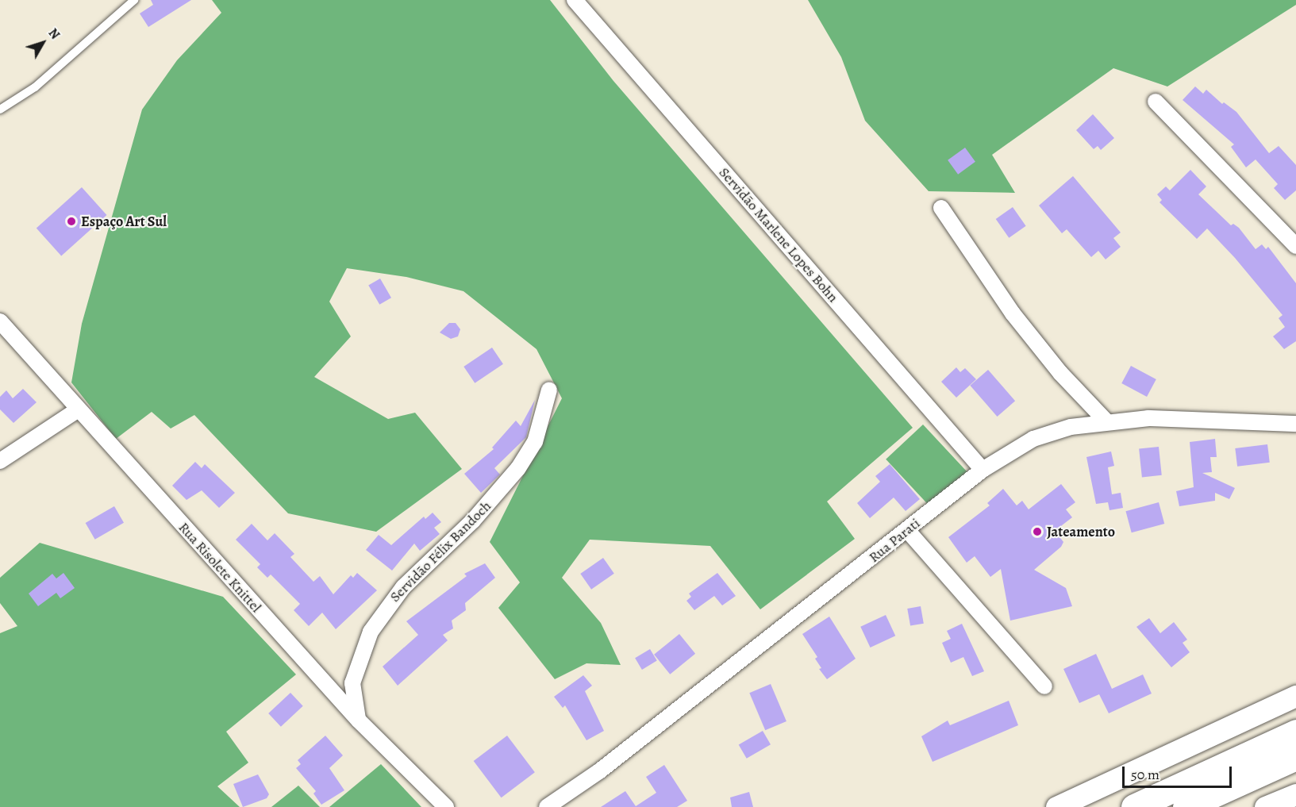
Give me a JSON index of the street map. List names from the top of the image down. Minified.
{"streets":{"street":["Servidão Marlene Lopes Bohn","Rua Parati","Servidão Félix Bandoch","Rua Risolete Knittel"]},"crossings":[["Servidão Marlene Lopes Bohn","Rua Parati"],["Servidão Félix Bandoch","Rua Risolete Knittel"]],"places":["Espaço Art Sul","Jateamento"],"scale_bar":"50 m","north":"top right"}
